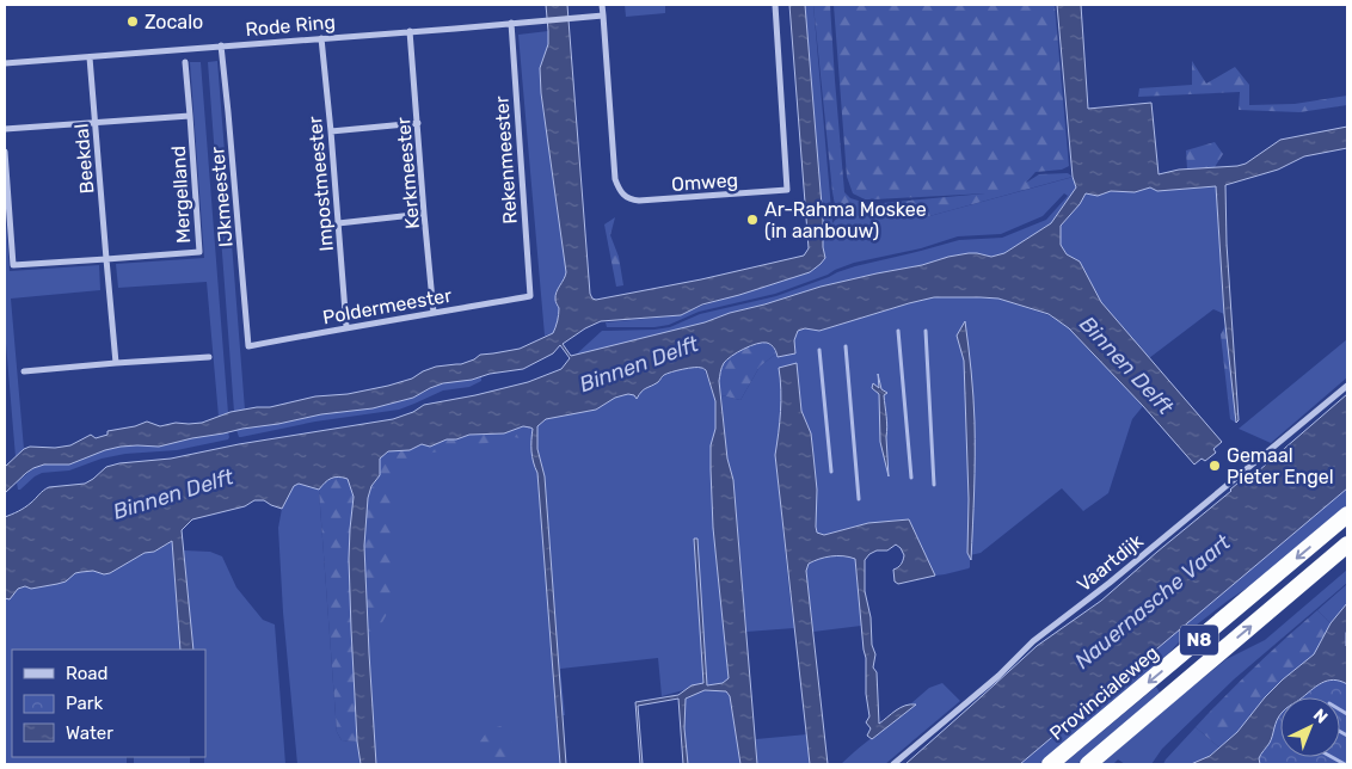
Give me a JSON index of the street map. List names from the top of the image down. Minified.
{"streets":{"highway":["N8","Provincialeweg"],"street":["Rode Ring","Beekdal","Rekenmeester","Kerkmeester","Omweg","Impostmeester","Mergelland","IJkmeester","Poldermeester","Vaartdijk"]},"crossings":[["Rode Ring","Beekdal"],["Rode Ring","Rekenmeester"],["Rode Ring","Kerkmeester"],["Rode Ring","Omweg"],["Rode Ring","Impostmeester"],["Rode Ring","IJkmeester"],["Beekdal","Mergelland"],["Rekenmeester","Poldermeester"],["Kerkmeester","Poldermeester"],["Impostmeester","Poldermeester"],["IJkmeester","Poldermeester"]],"water":["Binnen Delft","Nauernasche Vaart"],"places":["Zocalo","Ar-Rahma Moskee (in aanbouw)","Gemaal Pieter Engel"],"legend":["Road","Park","Water"],"north":"top right"}
